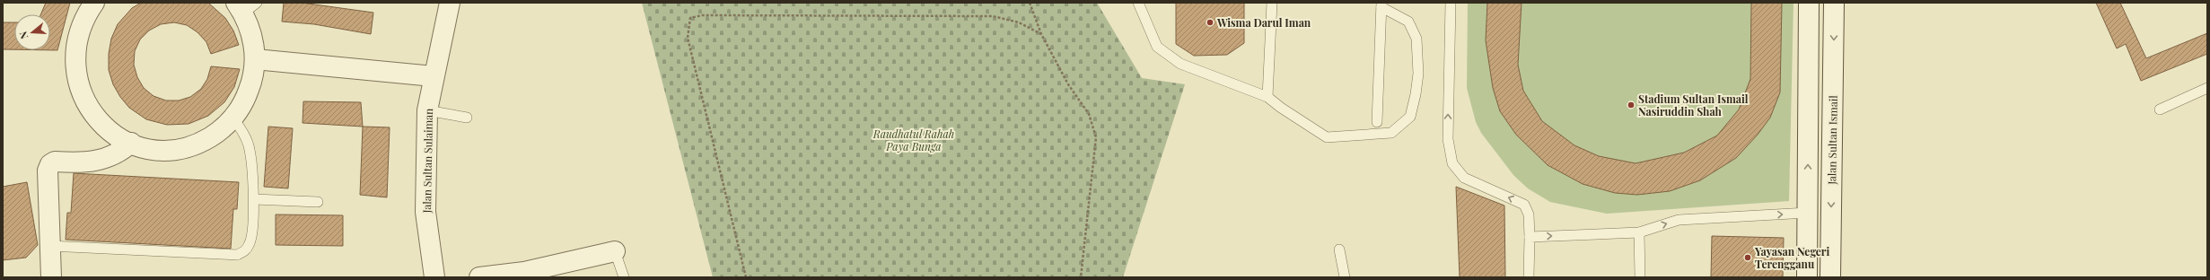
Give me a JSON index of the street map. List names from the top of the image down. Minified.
{"streets":{"street":["Jalan Sultan Ismail","Jalan Sultan Sulaiman"]},"parks":["Raudhatul Rahah Paya Bunga"],"places":["Wisma Darul Iman","Stadium Sultan Ismail Nasiruddin Shah","Yayasan Negeri Terengganu"],"north":"left"}
